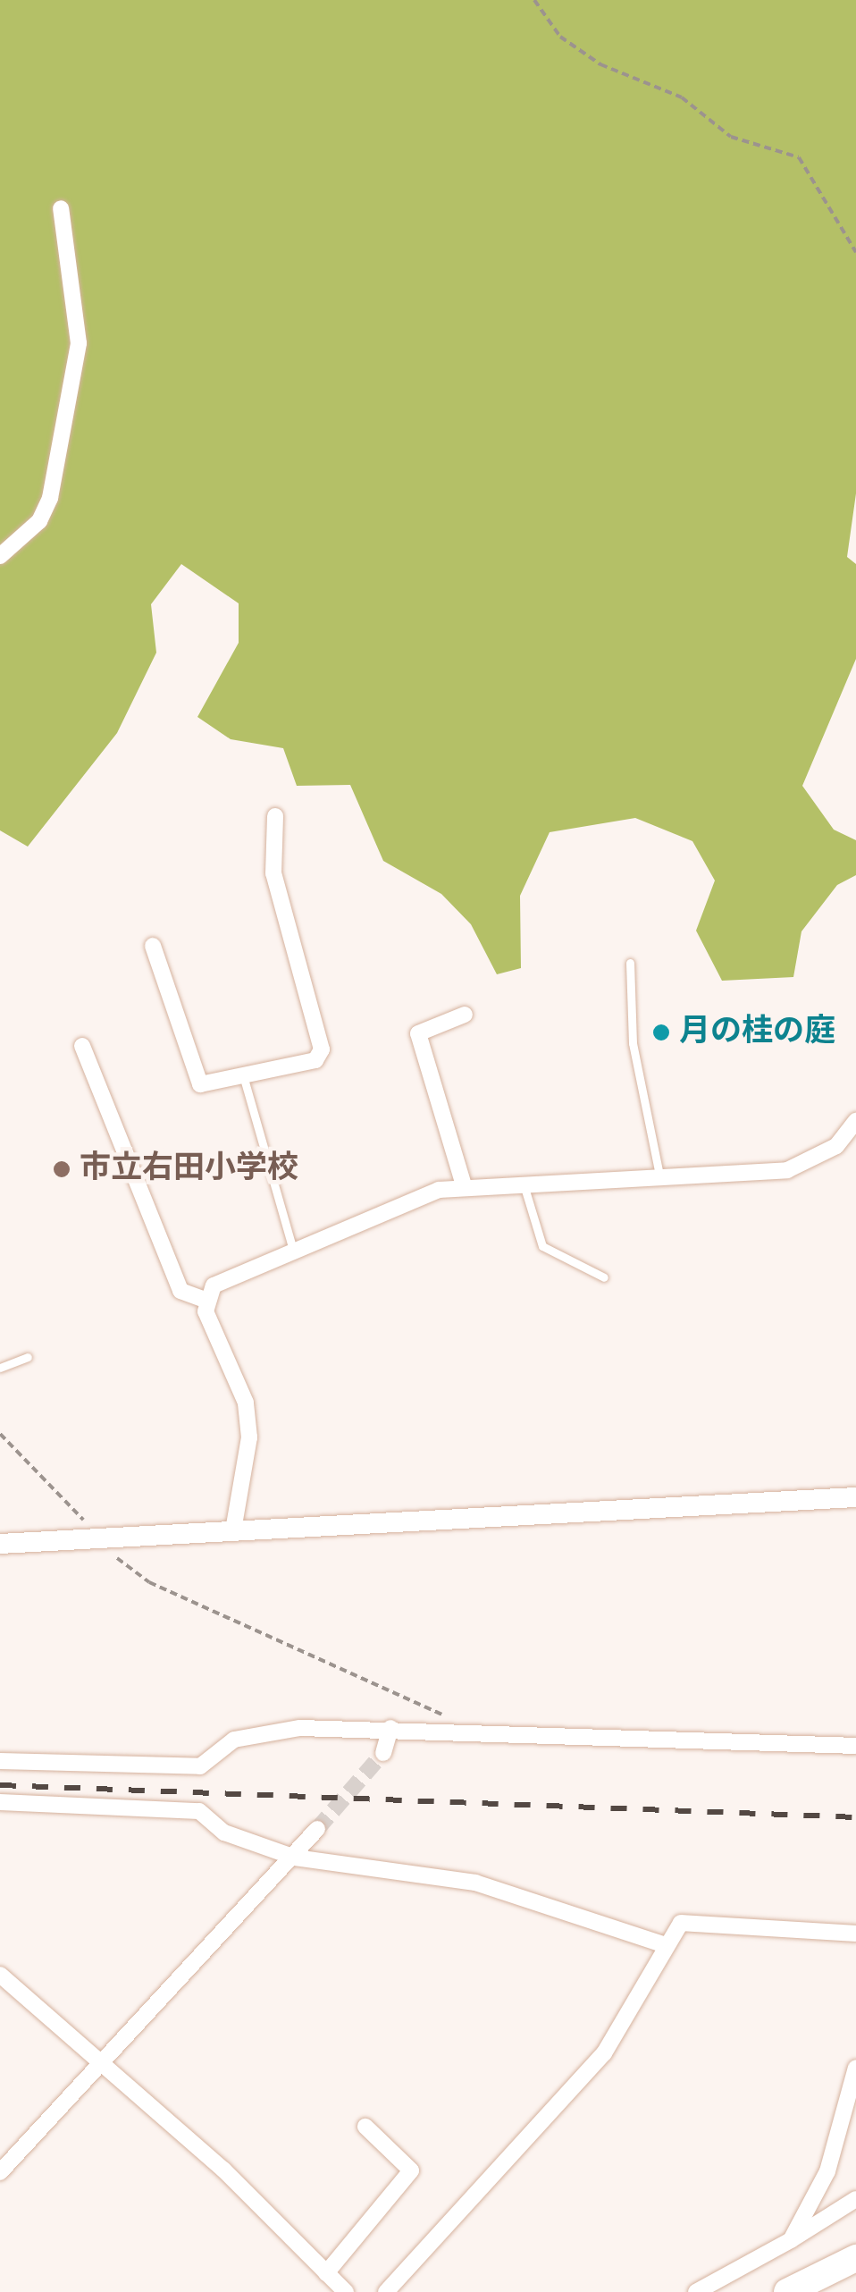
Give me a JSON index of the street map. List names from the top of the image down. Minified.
{"places":["月の桂の庭","市立右田小学校"]}
